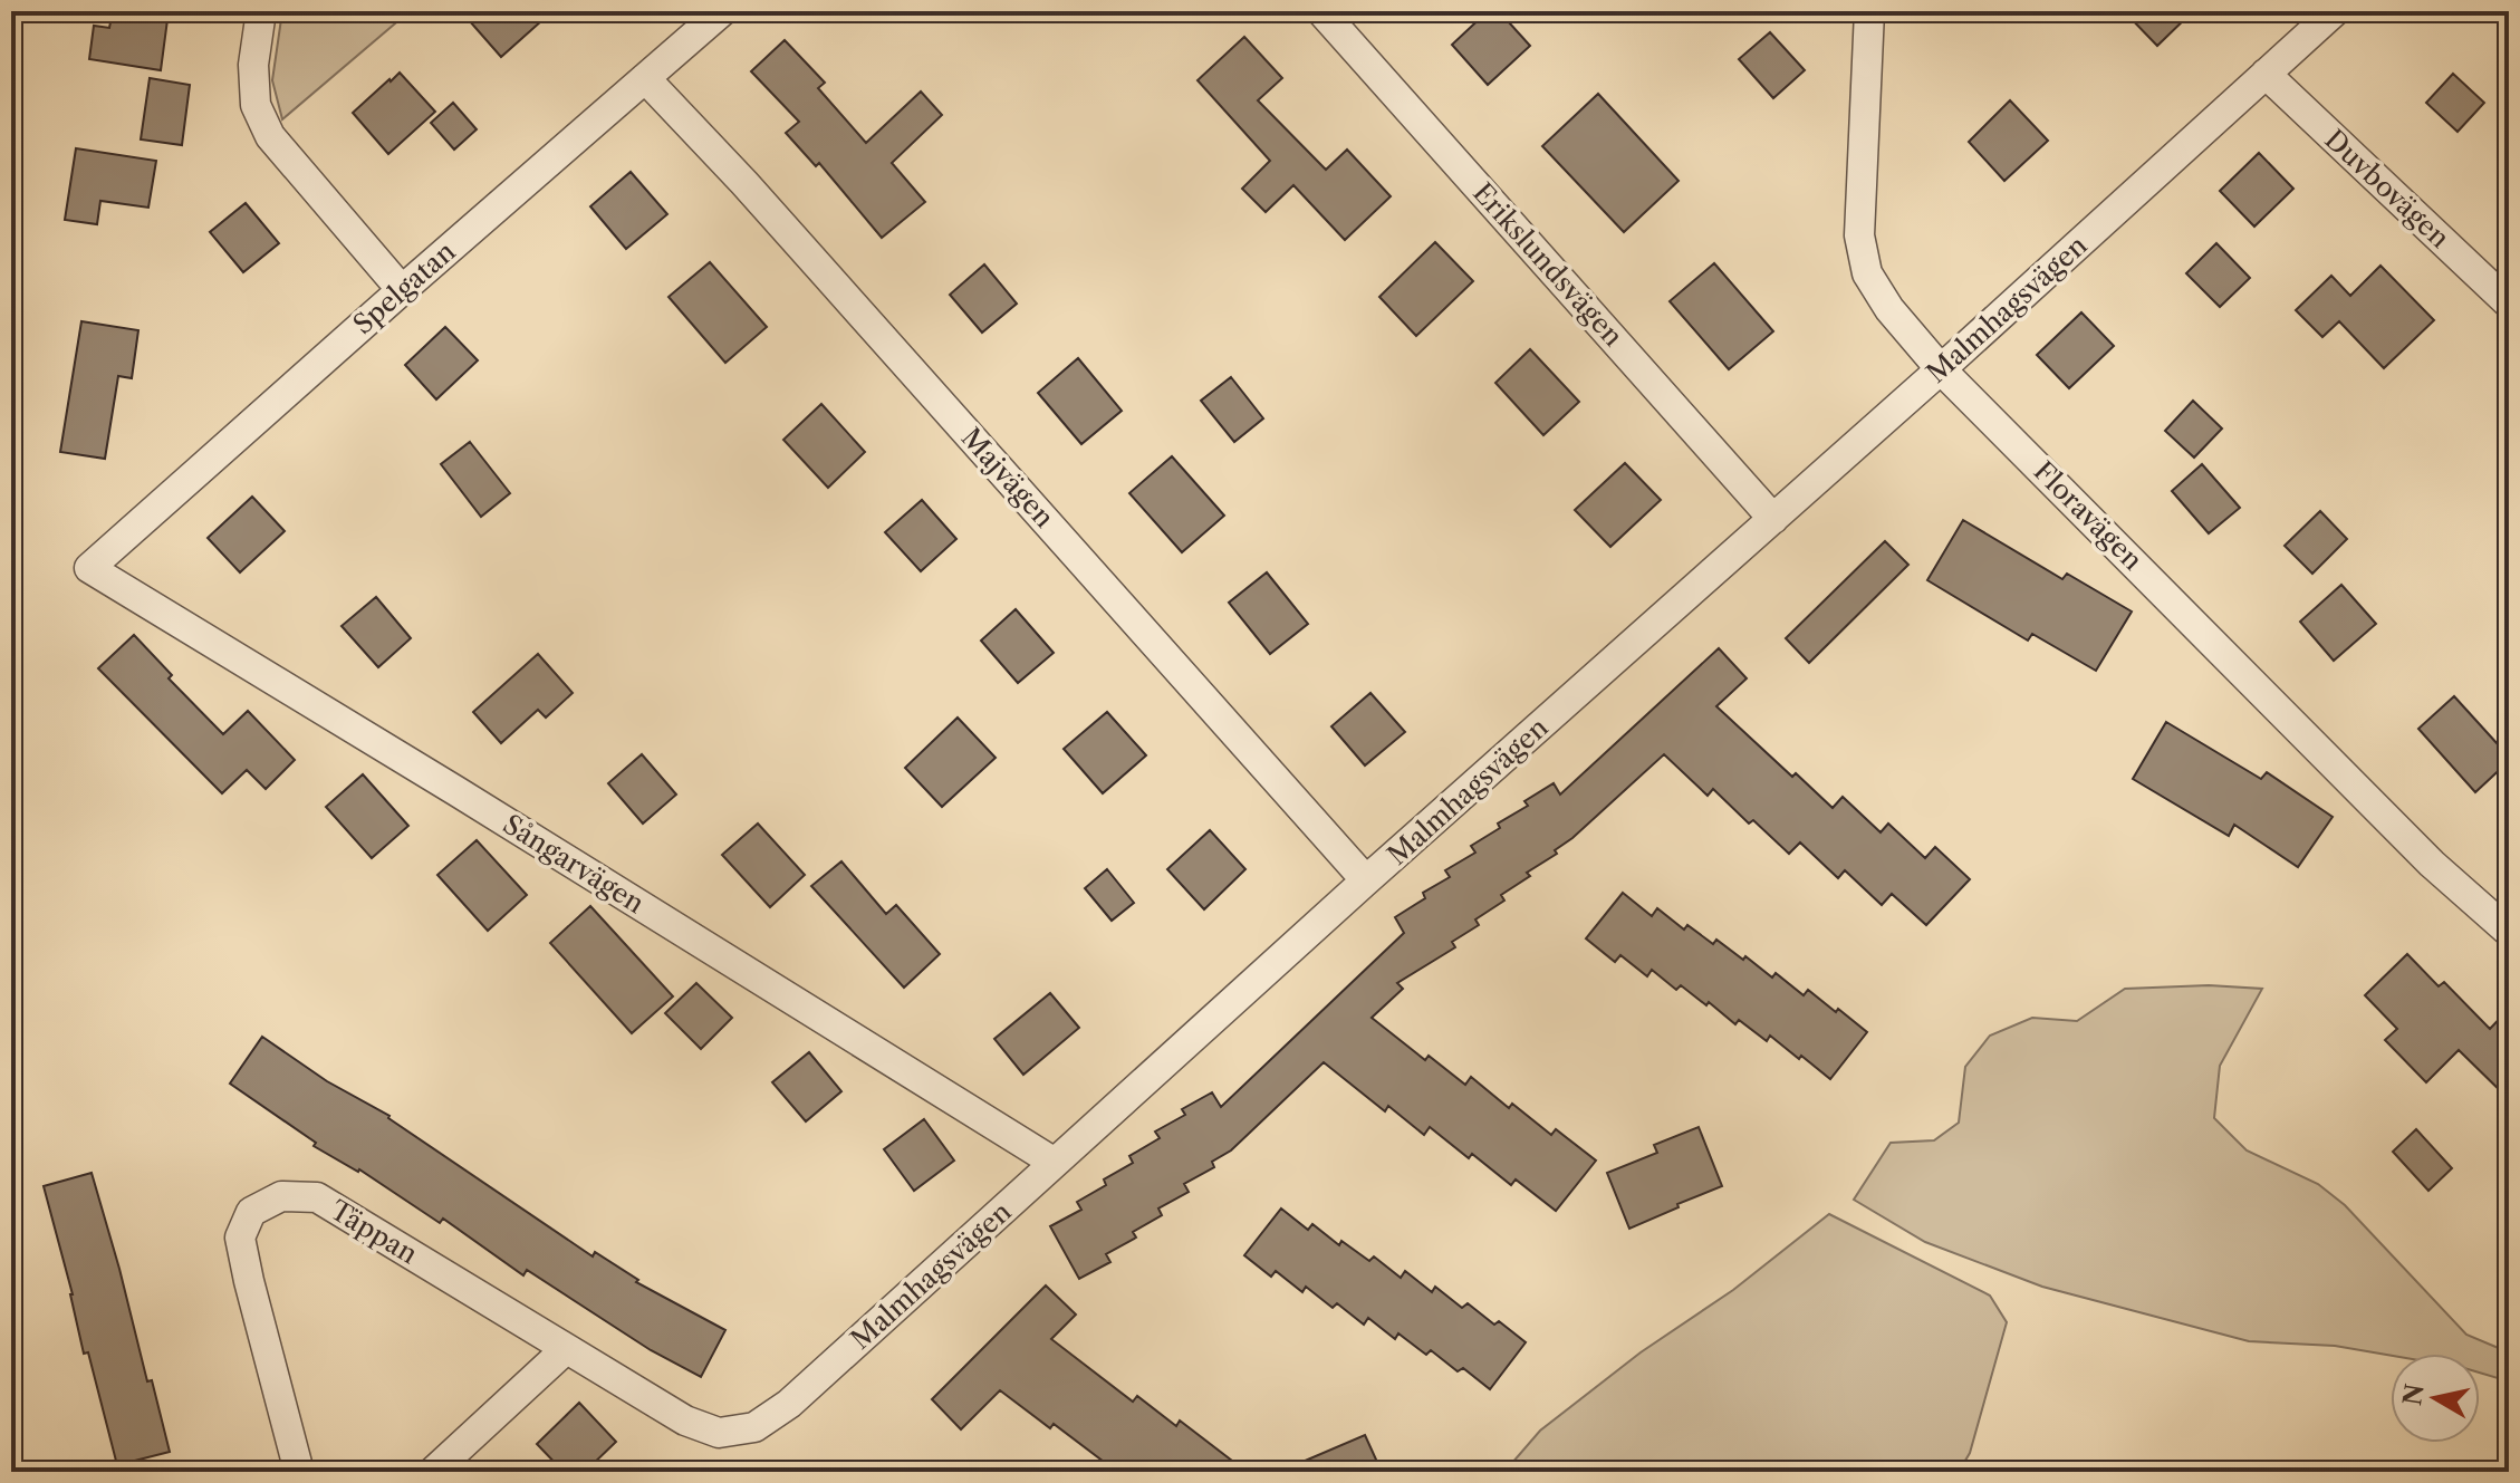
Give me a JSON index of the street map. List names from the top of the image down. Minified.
{"streets":{"street":["Duvbovägen","Erikslundsvägen","Spelgatan","Malmhagsvägen","Majvägen","Floravägen","Sångarvägen","Täppan"]},"crossings":[["Duvbovägen","Malmhagsvägen"],["Erikslundsvägen","Malmhagsvägen"],["Spelgatan","Majvägen"],["Spelgatan","Sångarvägen"],["Malmhagsvägen","Majvägen"],["Malmhagsvägen","Floravägen"],["Malmhagsvägen","Sångarvägen"],["Malmhagsvägen","Täppan"]],"north":"left"}
